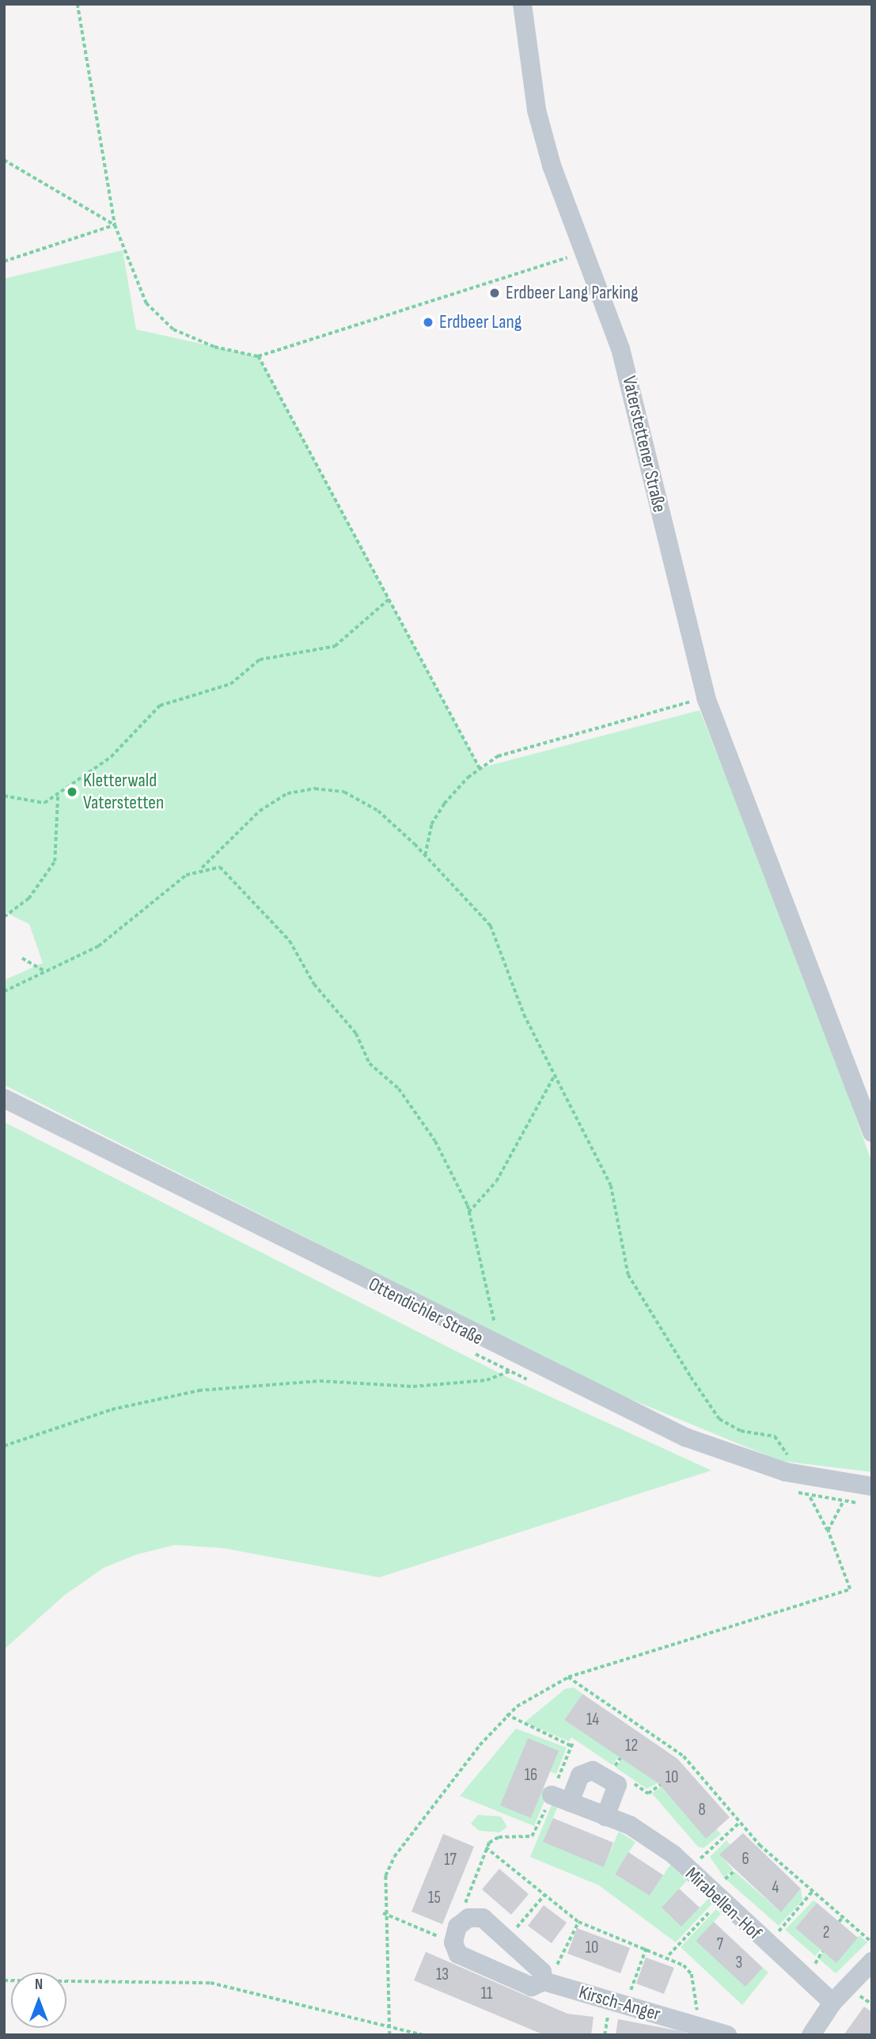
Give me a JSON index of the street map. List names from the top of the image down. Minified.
{"streets":{"street":["Vaterstettener Straße","Ottendichler Straße","Mirabellen-Hof","Kirsch-Anger"]},"places":["Erdbeer Lang Parking","Erdbeer Lang","Kletterwald Vaterstetten"],"house_numbers":["14","12","16","10","8","6","17","4","15","2","7","10","3","13","11"],"north":"top"}
